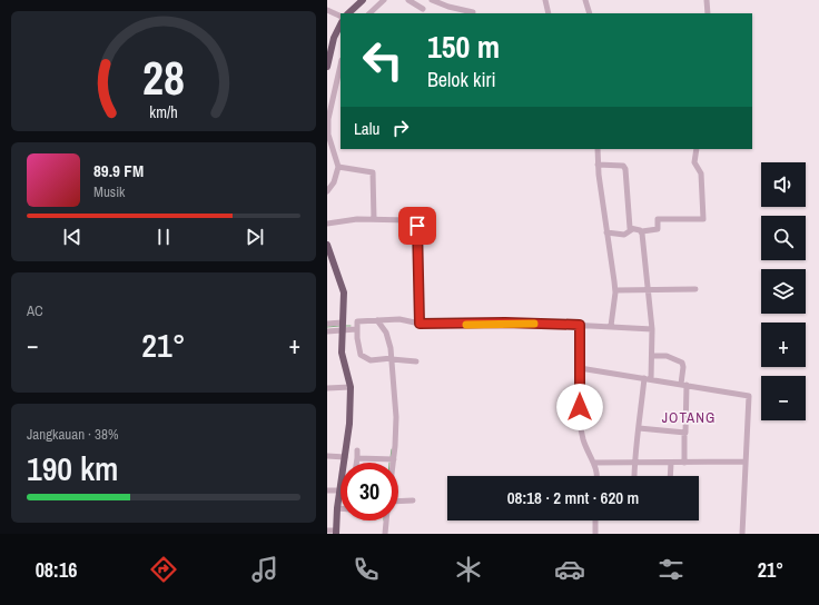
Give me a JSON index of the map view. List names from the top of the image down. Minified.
{"districts":["JOTANG"],"page":{"turn":["150 m","Belok kiri"],"then":"Lalu","song":["89.9 FM","Musik"],"map_buttons":["+","−"],"tile":["AC",["Jangkauan · 38%","190 km"]],"heat":["−","21°","+"],"limit":"30","trip":"08:18 · 2 mnt · 620 m","tabs":["08:16","21°"],"gauge":["28","km/h"]}}
